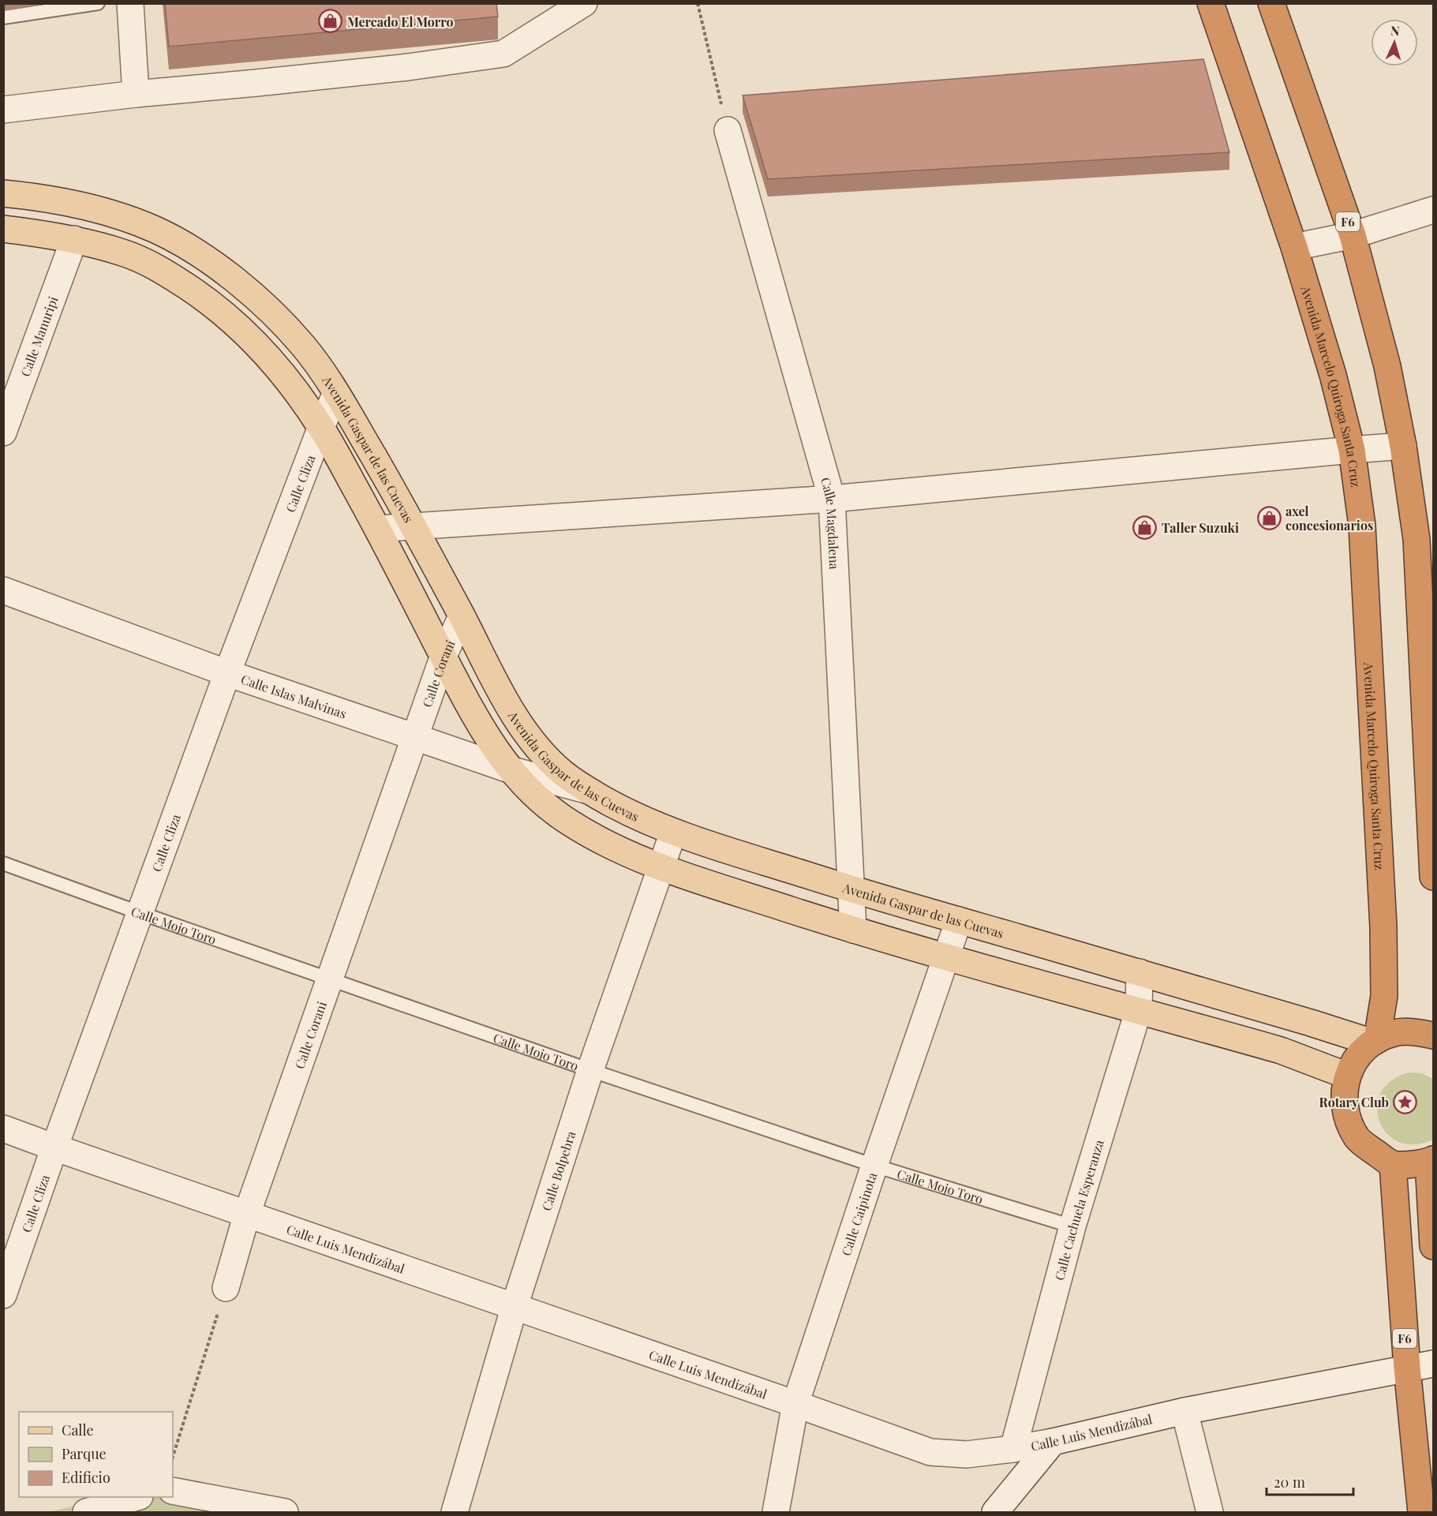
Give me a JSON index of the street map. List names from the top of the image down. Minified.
{"streets":{"highway":["F6","Avenida Marcelo Quiroga Santa Cruz"],"main road":["Avenida Gaspar de las Cuevas"],"street":["Calle Manuripi","Calle Cliza","Calle Magdalena","Calle Corani","Calle Islas Malvinas","Calle Bolpebra","Calle Cachuela Esperanza","Calle Caipinota","Calle Luis Mendizábal"],"lane":["Calle Mojo Toro"]},"crossings":[["F6","Calle Luis Mendizábal"],["Avenida Marcelo Quiroga Santa Cruz","Avenida Gaspar de las Cuevas"],["Avenida Gaspar de las Cuevas","Calle Cliza"],["Avenida Gaspar de las Cuevas","Calle Magdalena"],["Avenida Gaspar de las Cuevas","Calle Corani"],["Avenida Gaspar de las Cuevas","Calle Islas Malvinas"],["Avenida Gaspar de las Cuevas","Calle Bolpebra"],["Avenida Gaspar de las Cuevas","Calle Cachuela Esperanza"],["Avenida Gaspar de las Cuevas","Calle Caipinota"],["Calle Cliza","Calle Islas Malvinas"],["Calle Cliza","Calle Mojo Toro"],["Calle Cliza","Calle Luis Mendizábal"],["Calle Corani","Calle Islas Malvinas"],["Calle Corani","Calle Mojo Toro"],["Calle Corani","Calle Luis Mendizábal"],["Calle Mojo Toro","Calle Bolpebra"],["Calle Mojo Toro","Calle Cachuela Esperanza"],["Calle Mojo Toro","Calle Caipinota"],["Calle Bolpebra","Calle Luis Mendizábal"],["Calle Cachuela Esperanza","Calle Luis Mendizábal"],["Calle Caipinota","Calle Luis Mendizábal"]],"places":{"shop":["Mercado El Morro","axel concesionarios","Taller Suzuki"],"place":["Rotary Club"]},"legend":["Calle","Parque","Edificio"],"scale_bar":"20 m","north":"top"}
